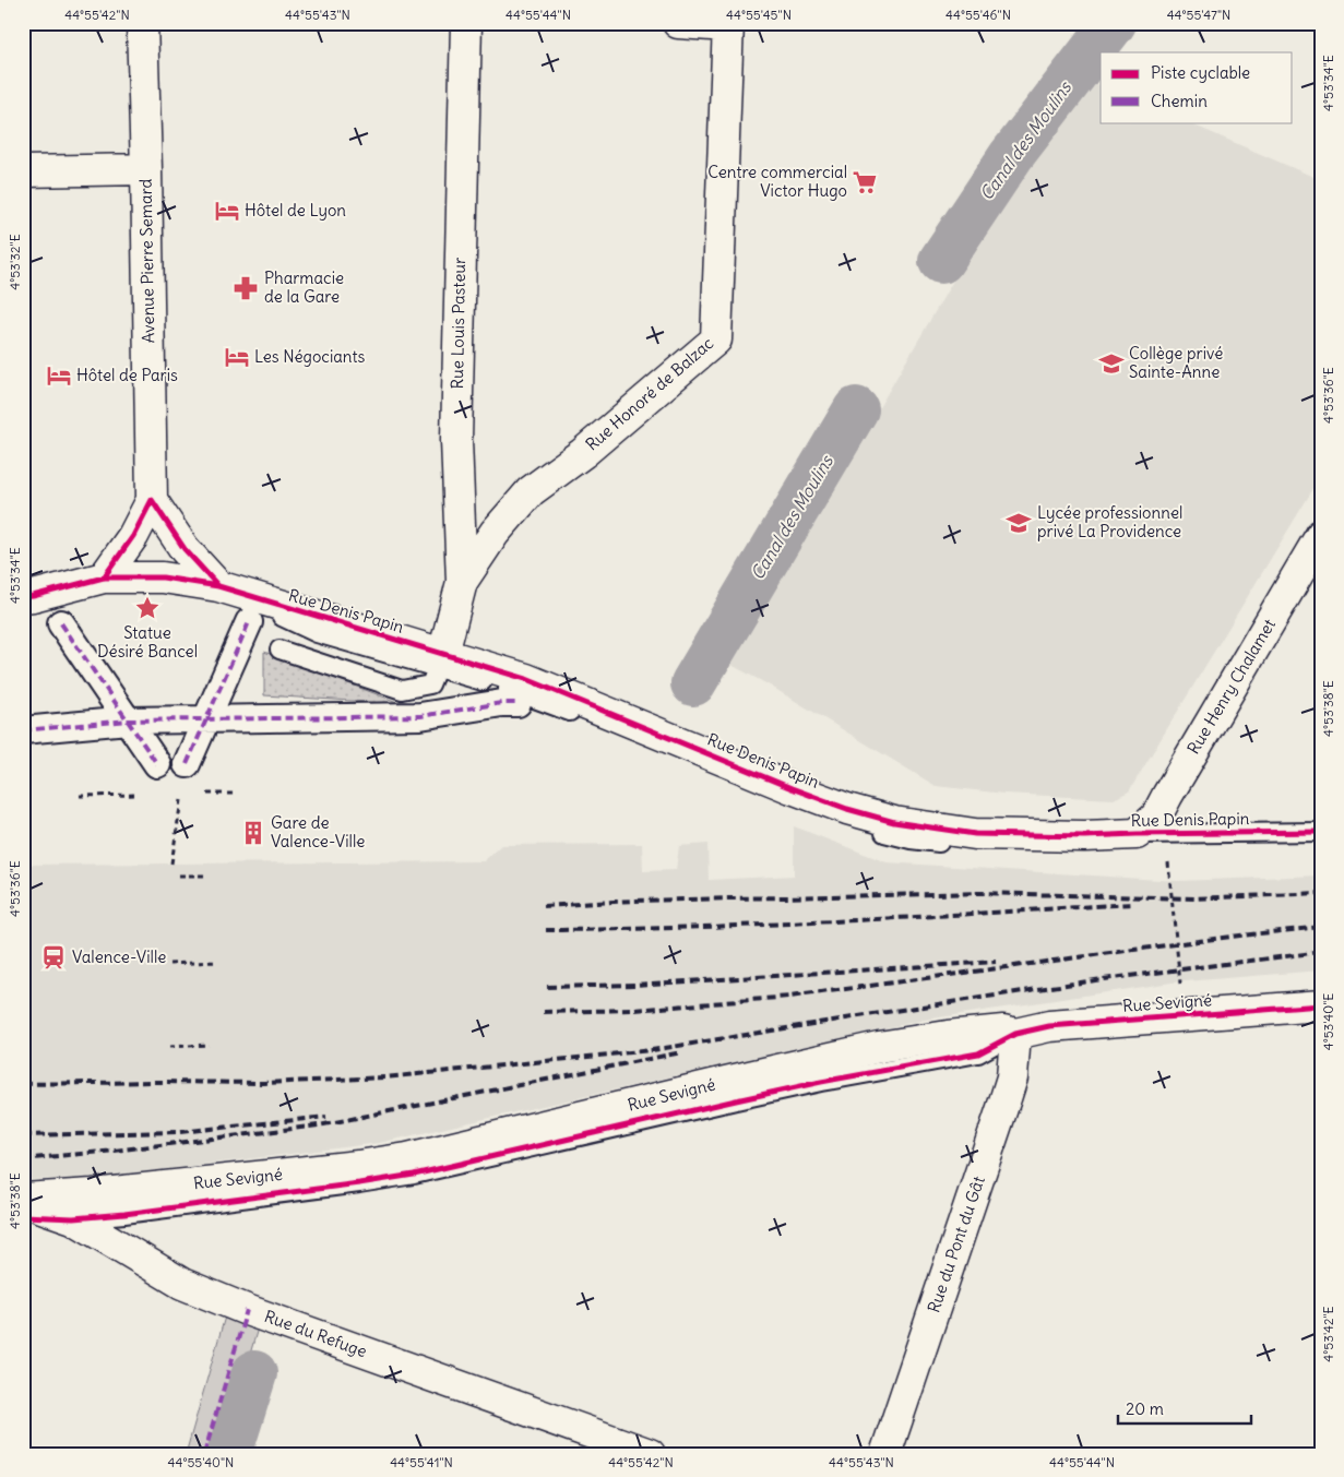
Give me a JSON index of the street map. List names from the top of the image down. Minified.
{"streets":{"street":["Avenue Pierre Semard","Rue Louis Pasteur","Rue Honoré de Balzac","Rue Denis Papin","Rue Henry Chalamet","Rue Sevigné","Rue du Pont du Gât","Rue du Refuge"]},"crossings":[["Avenue Pierre Semard","Rue Denis Papin"],["Rue Louis Pasteur","Rue Honoré de Balzac"],["Rue Louis Pasteur","Rue Denis Papin"],["Rue Denis Papin","Rue Henry Chalamet"],["Rue Sevigné","Rue du Pont du Gât"],["Rue Sevigné","Rue du Refuge"]],"water":["Canal des Moulins"],"places":{"supermarket":["Centre commercial Victor Hugo"],"hotel":["Hôtel de Lyon","Les Négociants","Hôtel de Paris"],"pharmacy":["Pharmacie de la Gare"],"school or university":["Collège privé Sainte-Anne","Lycée professionnel privé La Providence"],"place":["Statue Désiré Bancel"],"building":["Gare de Valence-Ville"],"station":["Valence-Ville"]},"legend":["Piste cyclable","Chemin"],"scale_bar":"20 m","coordinates":["44°55'42\"N","44°55'43\"N","44°55'44\"N","44°55'45\"N","44°55'46\"N","44°55'47\"N","4°53'34\"E","4°53'32\"E","4°53'36\"E","4°53'38\"E","4°53'40\"E","4°53'42\"E","44°55'40\"N","44°55'41\"N"]}
